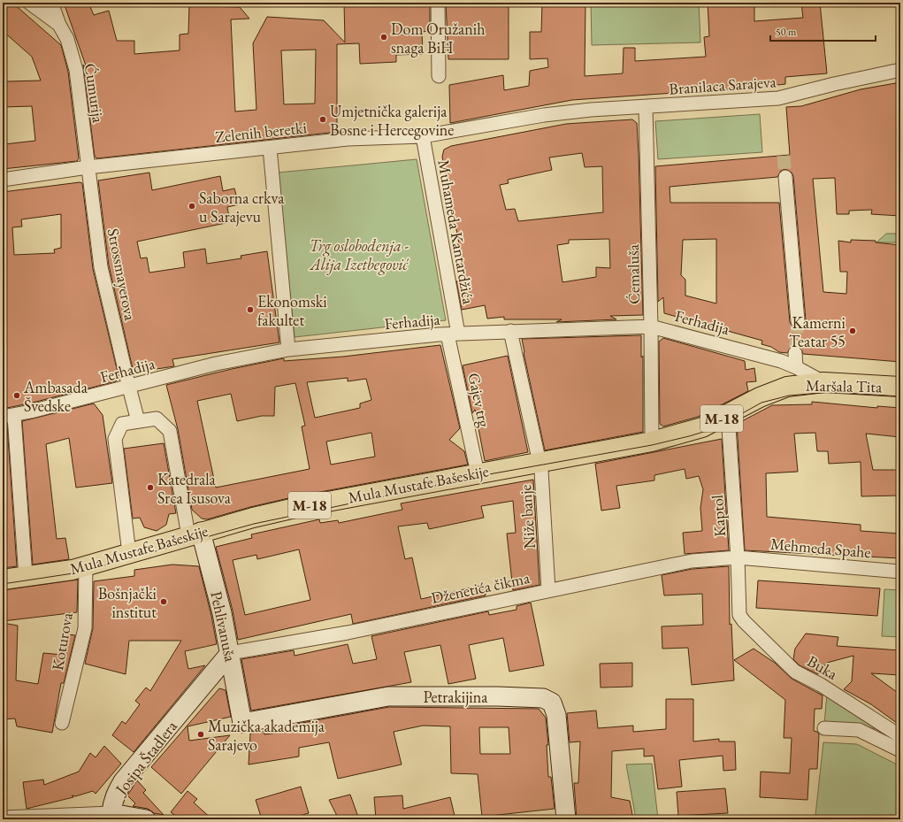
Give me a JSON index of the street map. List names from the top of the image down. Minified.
{"streets":{"main road":["Maršala Tita","M-18","Mula Mustafe Bašeskije"],"street":["Branilaca Sarajeva","Ćumurija","Zelenih beretki","Muhameda Kantardžića","Strossmayerova","Ćemaluša","Ferhadija","Gajev trg","Kaptol","Niže banje","Mehmeda Spahe","Dženetića čikma","Pehlivanuša","Koturova","Buka","Petrakijina","Josipa Štadlera"]},"crossings":[["Branilaca Sarajeva","Zelenih beretki"],["Branilaca Sarajeva","Ćemaluša"],["Ćumurija","Zelenih beretki"],["Ćumurija","Strossmayerova"],["Zelenih beretki","Muhameda Kantardžića"],["Zelenih beretki","Strossmayerova"],["Muhameda Kantardžića","Ferhadija"],["Muhameda Kantardžića","Gajev trg"],["Strossmayerova","Ferhadija"],["Ćemaluša","Ferhadija"],["Ćemaluša","Mula Mustafe Bašeskije"],["Ferhadija","Maršala Tita"],["Ferhadija","Gajev trg"],["Ferhadija","Niže banje"],["Maršala Tita","Mula Mustafe Bašeskije"],["Gajev trg","Mula Mustafe Bašeskije"],["Mula Mustafe Bašeskije","Kaptol"],["Mula Mustafe Bašeskije","Niže banje"],["Mula Mustafe Bašeskije","Pehlivanuša"],["Mula Mustafe Bašeskije","Koturova"],["Kaptol","Mehmeda Spahe"],["Kaptol","Dženetića čikma"],["Kaptol","Buka"],["Niže banje","Dženetića čikma"],["Mehmeda Spahe","Dženetića čikma"],["Dženetića čikma","Pehlivanuša"],["Dženetića čikma","Josipa Štadlera"],["Pehlivanuša","Petrakijina"],["Pehlivanuša","Josipa Štadlera"]],"parks":["Trg oslobođenja - Alija Izetbegović"],"places":["Dom Oružanih snaga BiH","Umjetnička galerija Bosne i Hercegovine","Saborna crkva u Sarajevu","Ekonomski fakultet","Kamerni Teatar 55","Ambasada Švedske","Katedrala Srca Isusova","Bošnjački institut","Muzička akademija Sarajevo"],"scale_bar":"50 m"}
